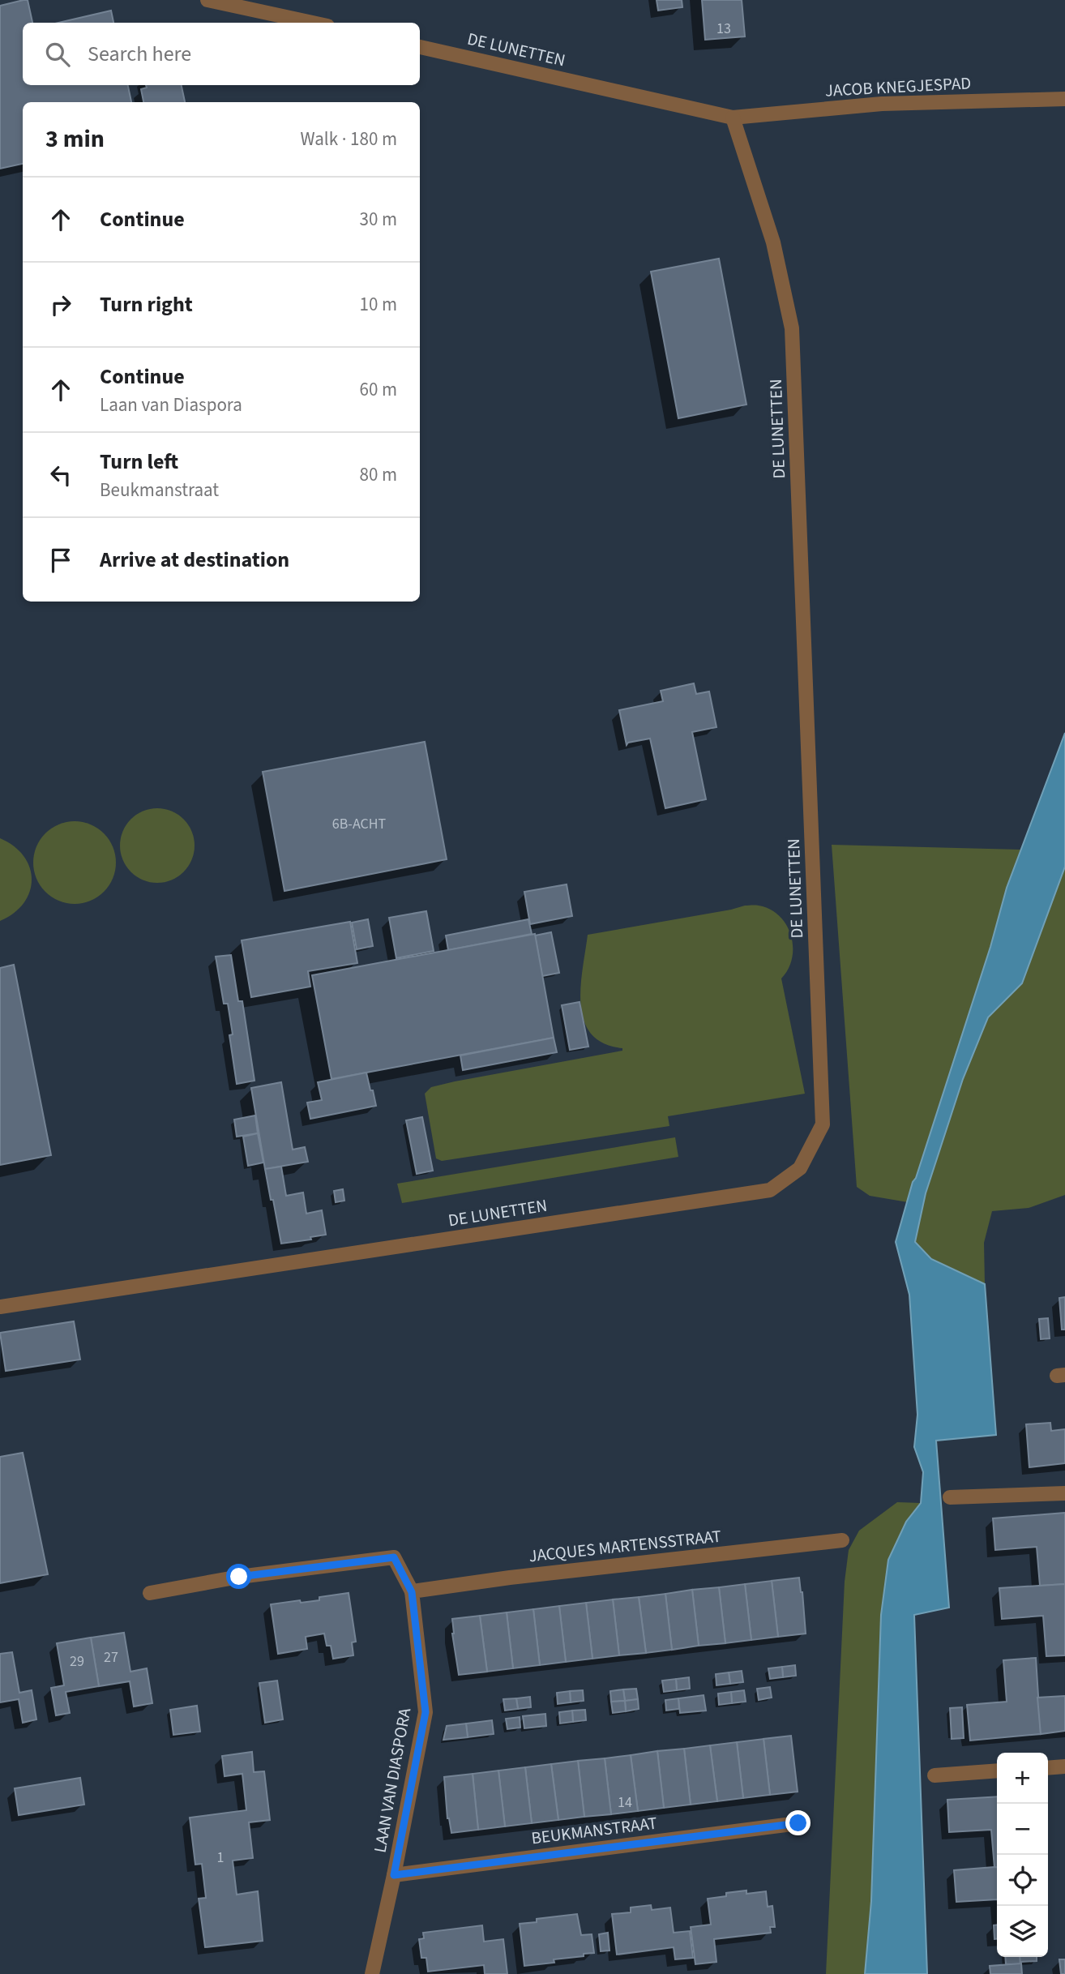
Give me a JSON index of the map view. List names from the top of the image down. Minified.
{"streets":{"street":["DE LUNETTEN","JACOB KNEGJESPAD","JACQUES MARTENSSTRAAT","LAAN VAN DIASPORA","BEUKMANSTRAAT"]},"crossings":[["DE LUNETTEN","JACOB KNEGJESPAD"],["JACQUES MARTENSSTRAAT","LAAN VAN DIASPORA"],["LAAN VAN DIASPORA","BEUKMANSTRAAT"]],"house_numbers":["13","6B-ACHT","27","29","14","1"],"page":{"search":"Search here","heading":["3 min","Walk · 180 m"],"list":[["Continue","30 m"],["Turn right","10 m"],["Continue","Laan van Diaspora","60 m"],["Turn left","Beukmanstraat","80 m"],"Arrive at destination"],"map_buttons":["+","−"]}}
